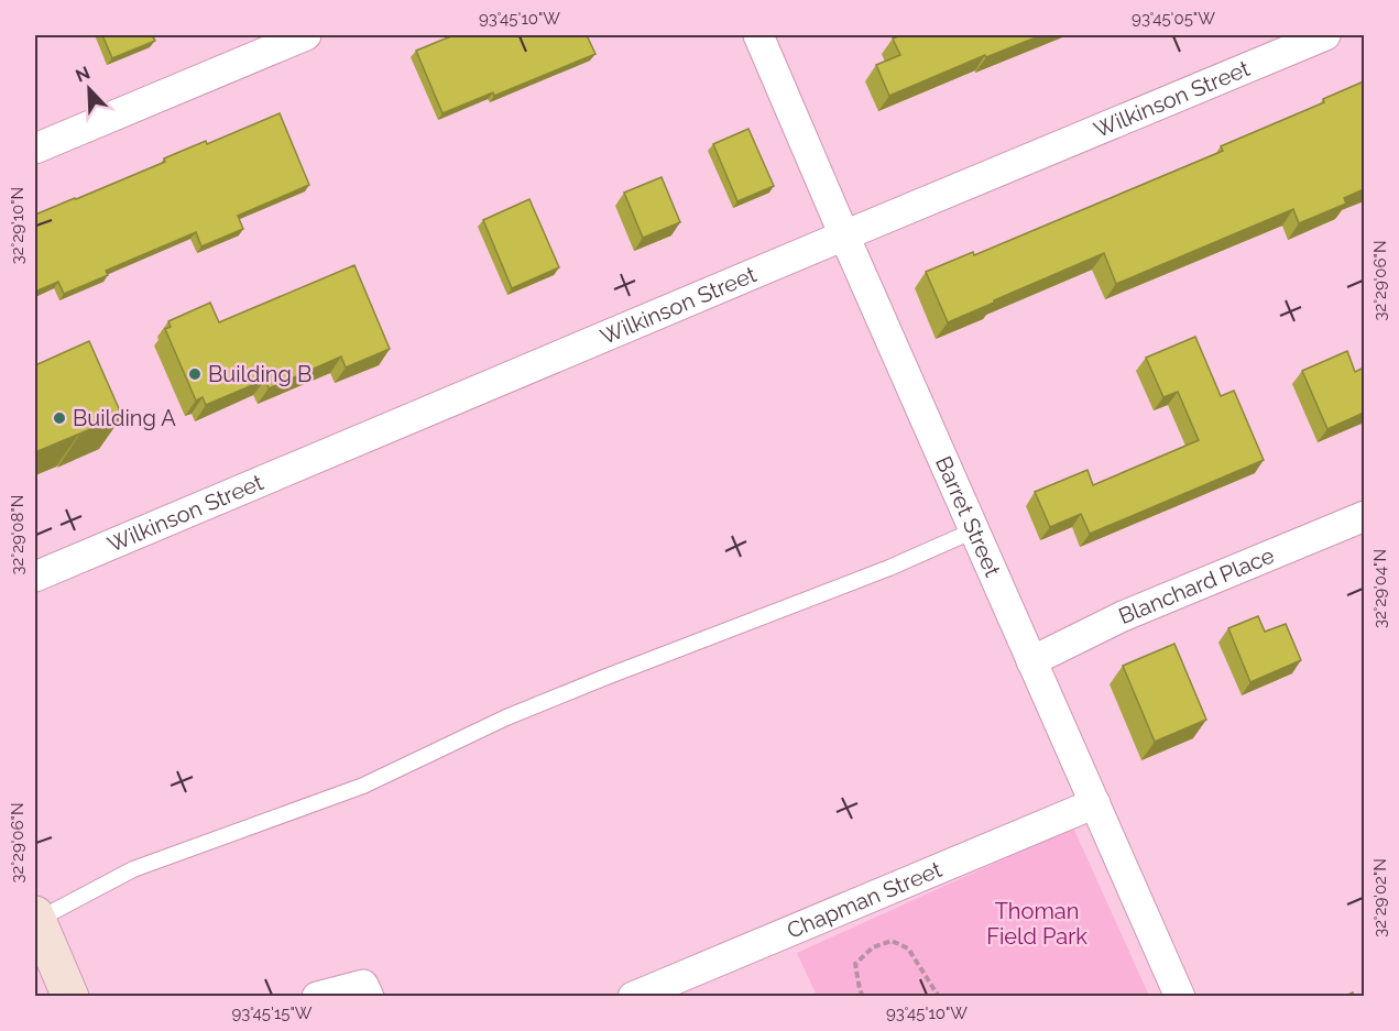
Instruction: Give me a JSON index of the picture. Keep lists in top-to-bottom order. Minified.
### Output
{"streets":{"street":["Wilkinson Street","Barret Street","Blanchard Place","Chapman Street"]},"crossings":[["Wilkinson Street","Barret Street"],["Barret Street","Blanchard Place"],["Barret Street","Chapman Street"]],"parks":["Thoman Field Park"],"places":["Building B","Building A"],"north":"top left","coordinates":["93°45'10\"W","93°45'05\"W","32°29'10\"N","32°29'06\"N","32°29'08\"N","32°29'04\"N","32°29'02\"N","93°45'15\"W"]}
